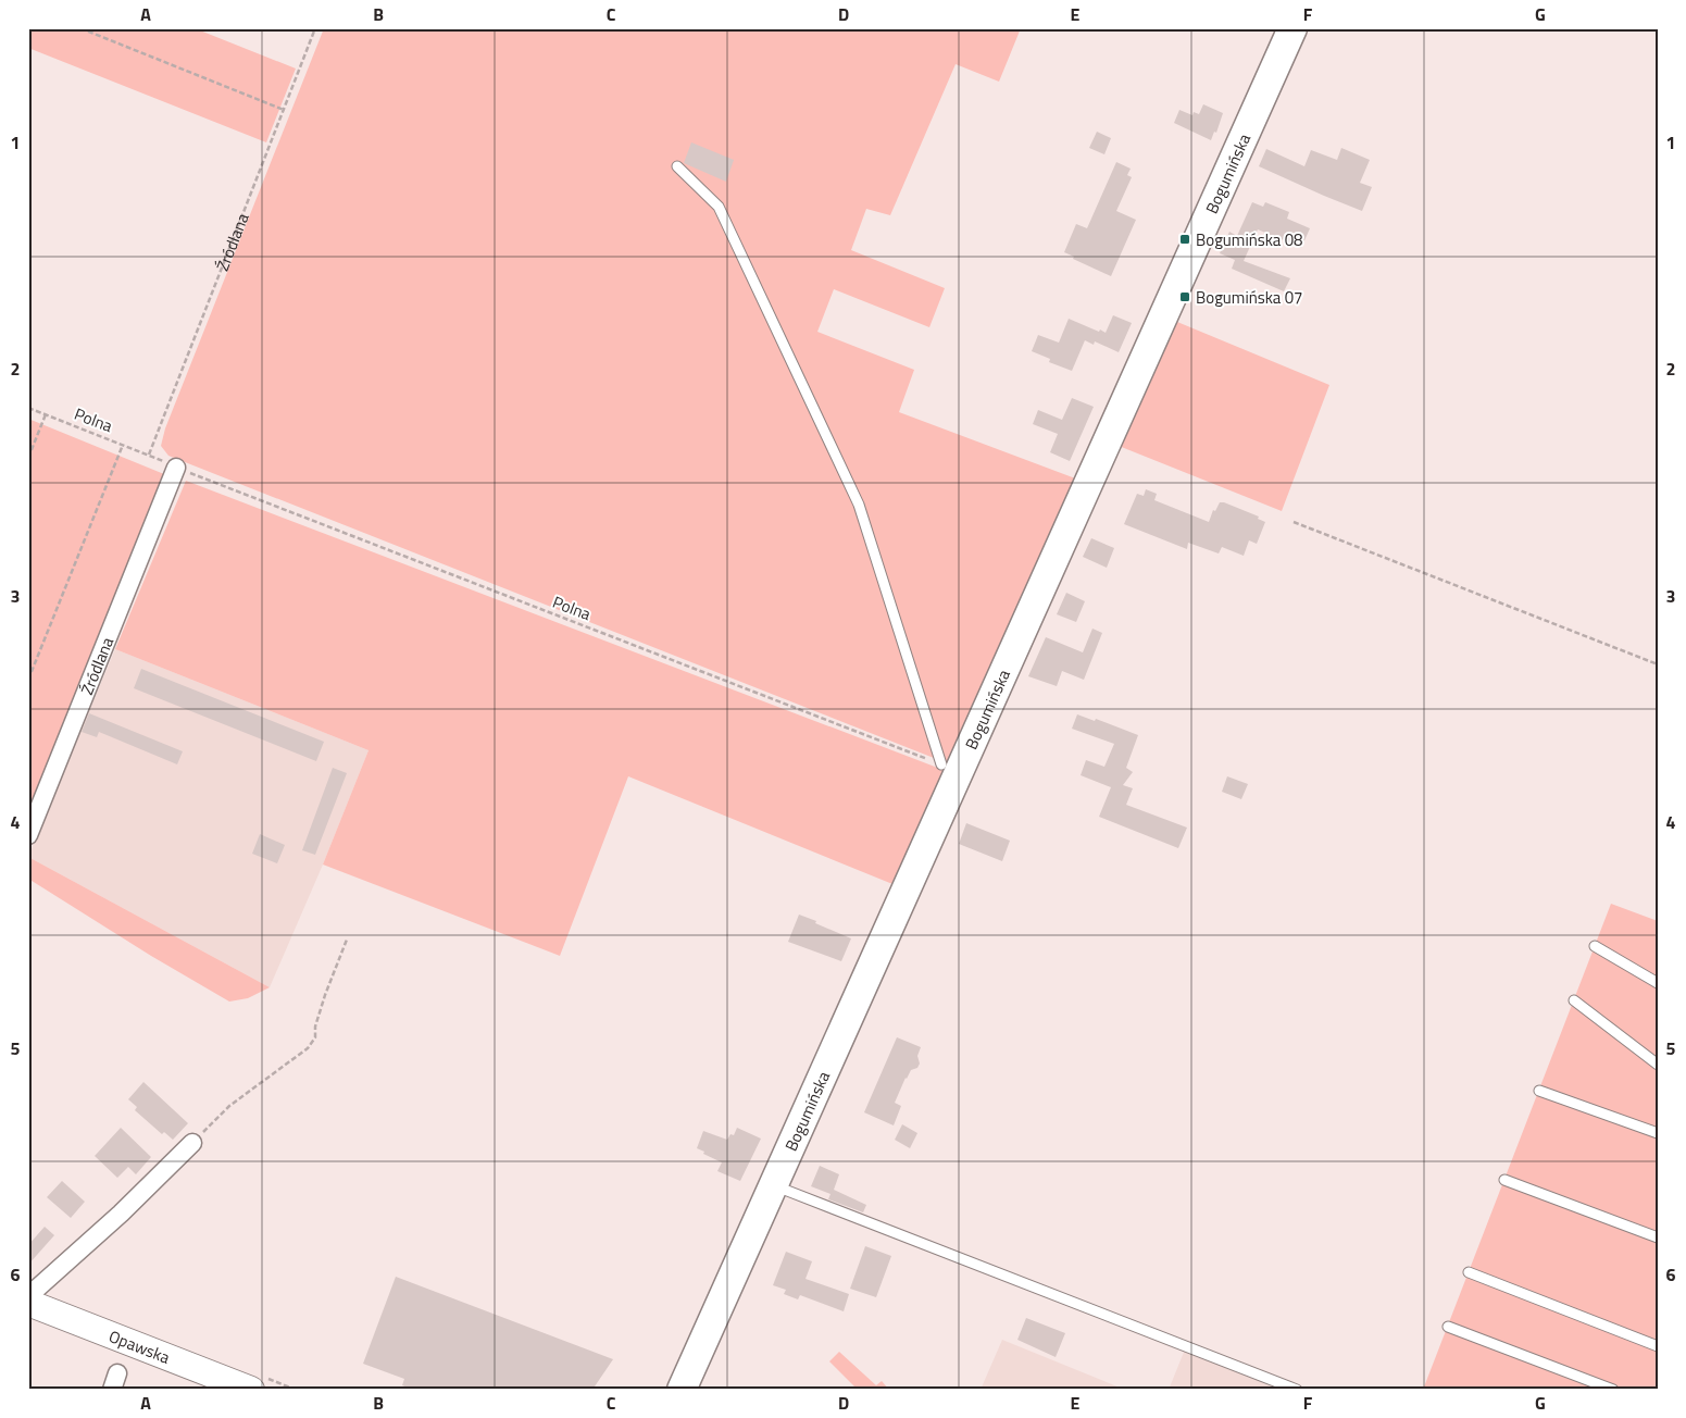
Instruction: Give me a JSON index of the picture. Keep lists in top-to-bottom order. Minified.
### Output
{"streets":{"main road":["Bogumińska","Opawska"],"street":["Źródlana"],"path":["Polna"]},"crossings":[["Źródlana","Polna"]],"places":{"transit":["Bogumińska 08","Bogumińska 07"]},"grid":{"columns":["A","B","C","D","E","F","G"],"rows":["1","2","3","4","5","6"]}}
